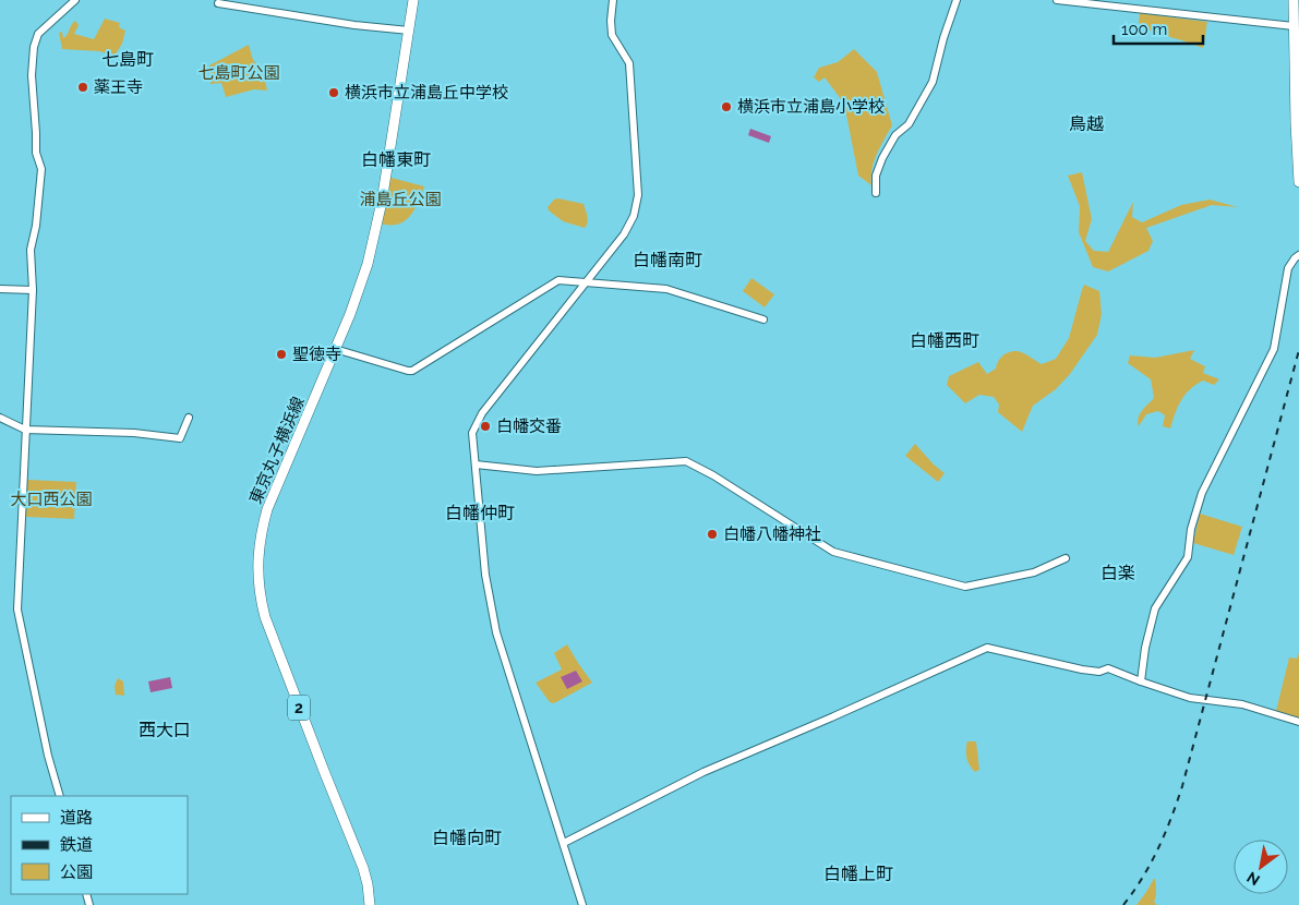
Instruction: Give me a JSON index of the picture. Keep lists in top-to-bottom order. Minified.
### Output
{"streets":{"main road":["東京丸子横浜線","2"]},"districts":["七島町","鳥越","白幡東町","白幡南町","白幡西町","白幡仲町","白楽","西大口","白幡向町","白幡上町"],"parks":["七島町公園","浦島丘公園","大口西公園"],"places":["薬王寺","横浜市立浦島丘中学校","横浜市立浦島小学校","聖徳寺","白幡交番","白幡八幡神社"],"legend":["道路","鉄道","公園"],"scale_bar":"100 m","north":"bottom left"}
